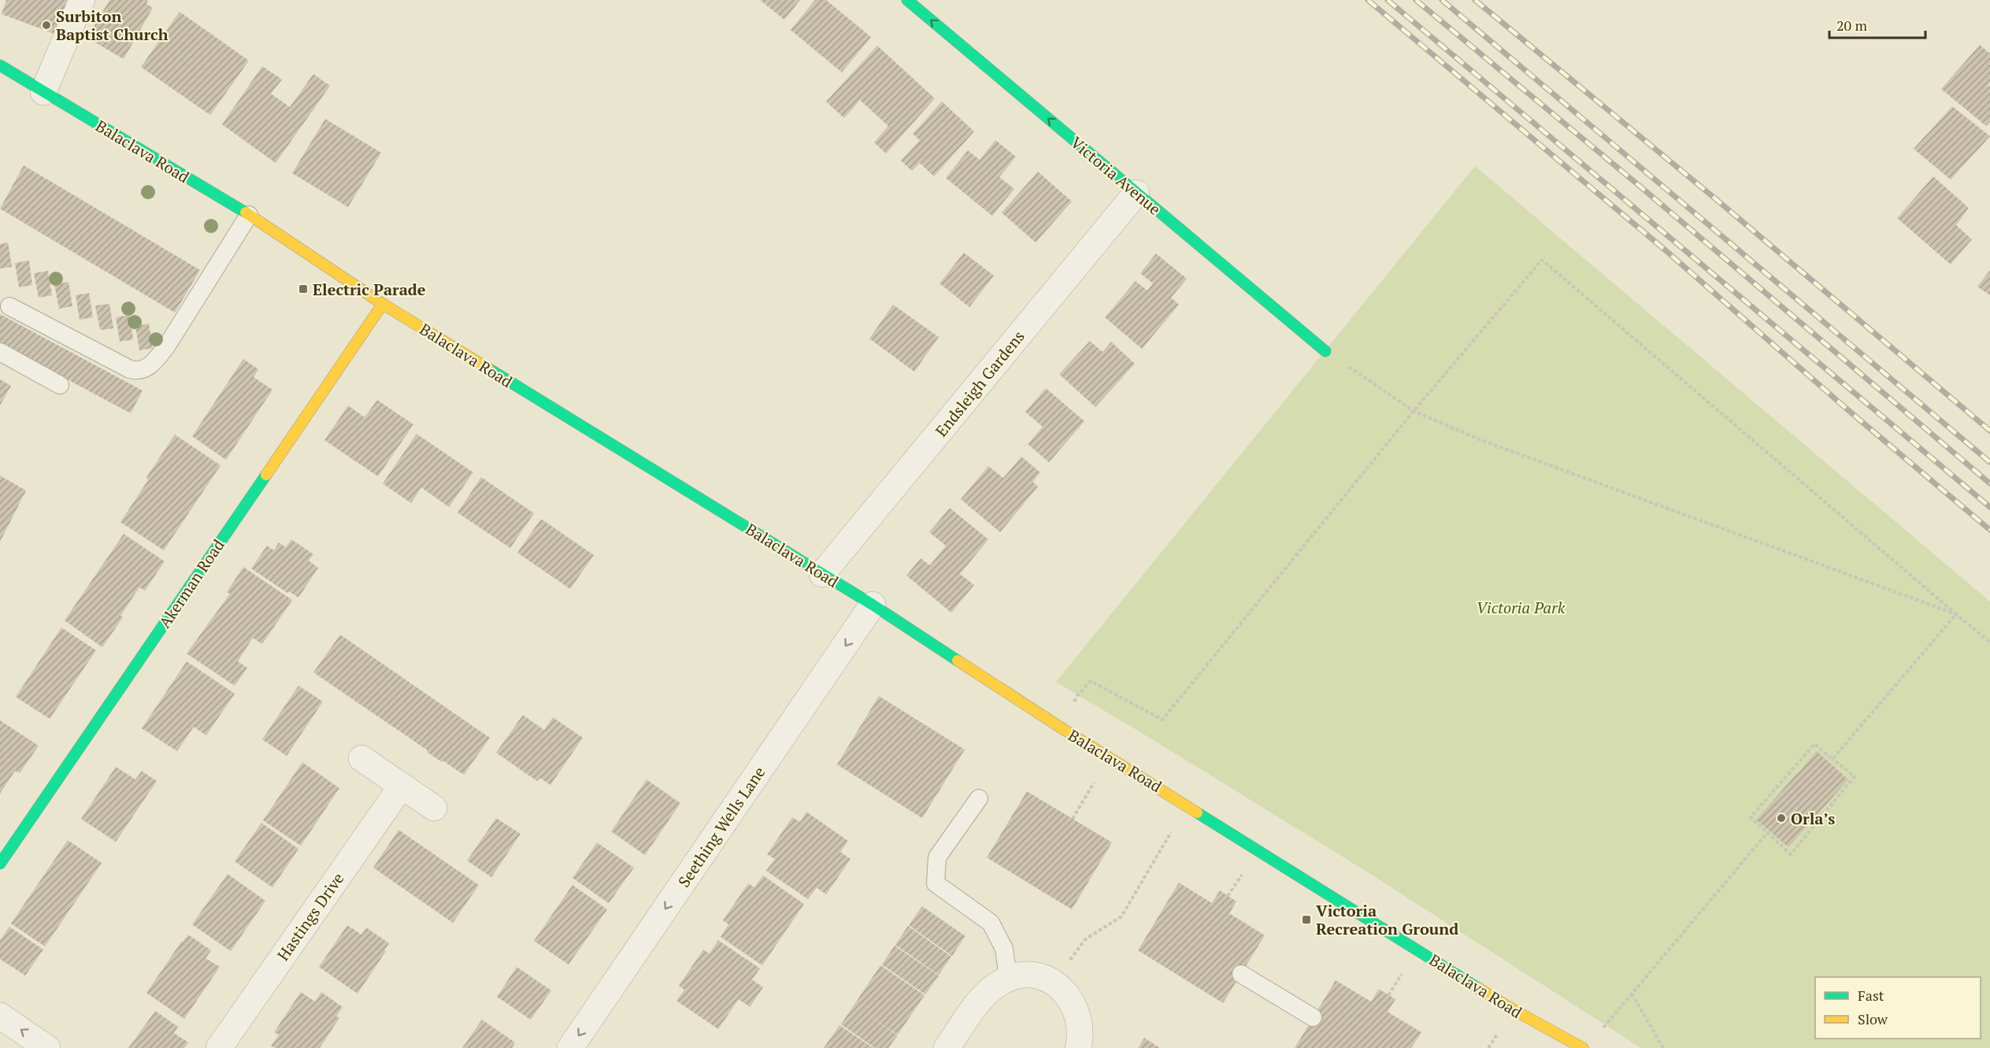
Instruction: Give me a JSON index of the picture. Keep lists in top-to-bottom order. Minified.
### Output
{"streets":{"street":["Balaclava Road","Victoria Avenue","Endsleigh Gardens","Akerman Road","Seething Wells Lane","Hastings Drive"]},"crossings":[["Balaclava Road","Endsleigh Gardens"],["Balaclava Road","Akerman Road"],["Balaclava Road","Seething Wells Lane"],["Victoria Avenue","Endsleigh Gardens"]],"one_way":["Victoria Avenue","Seething Wells Lane"],"parks":["Victoria Park"],"places":{"other":["Surbiton Baptist Church","Orla’s"],"transit":["Electric Parade","Victoria Recreation Ground"]},"legend":["Fast","Slow"],"scale_bar":"20 m"}
